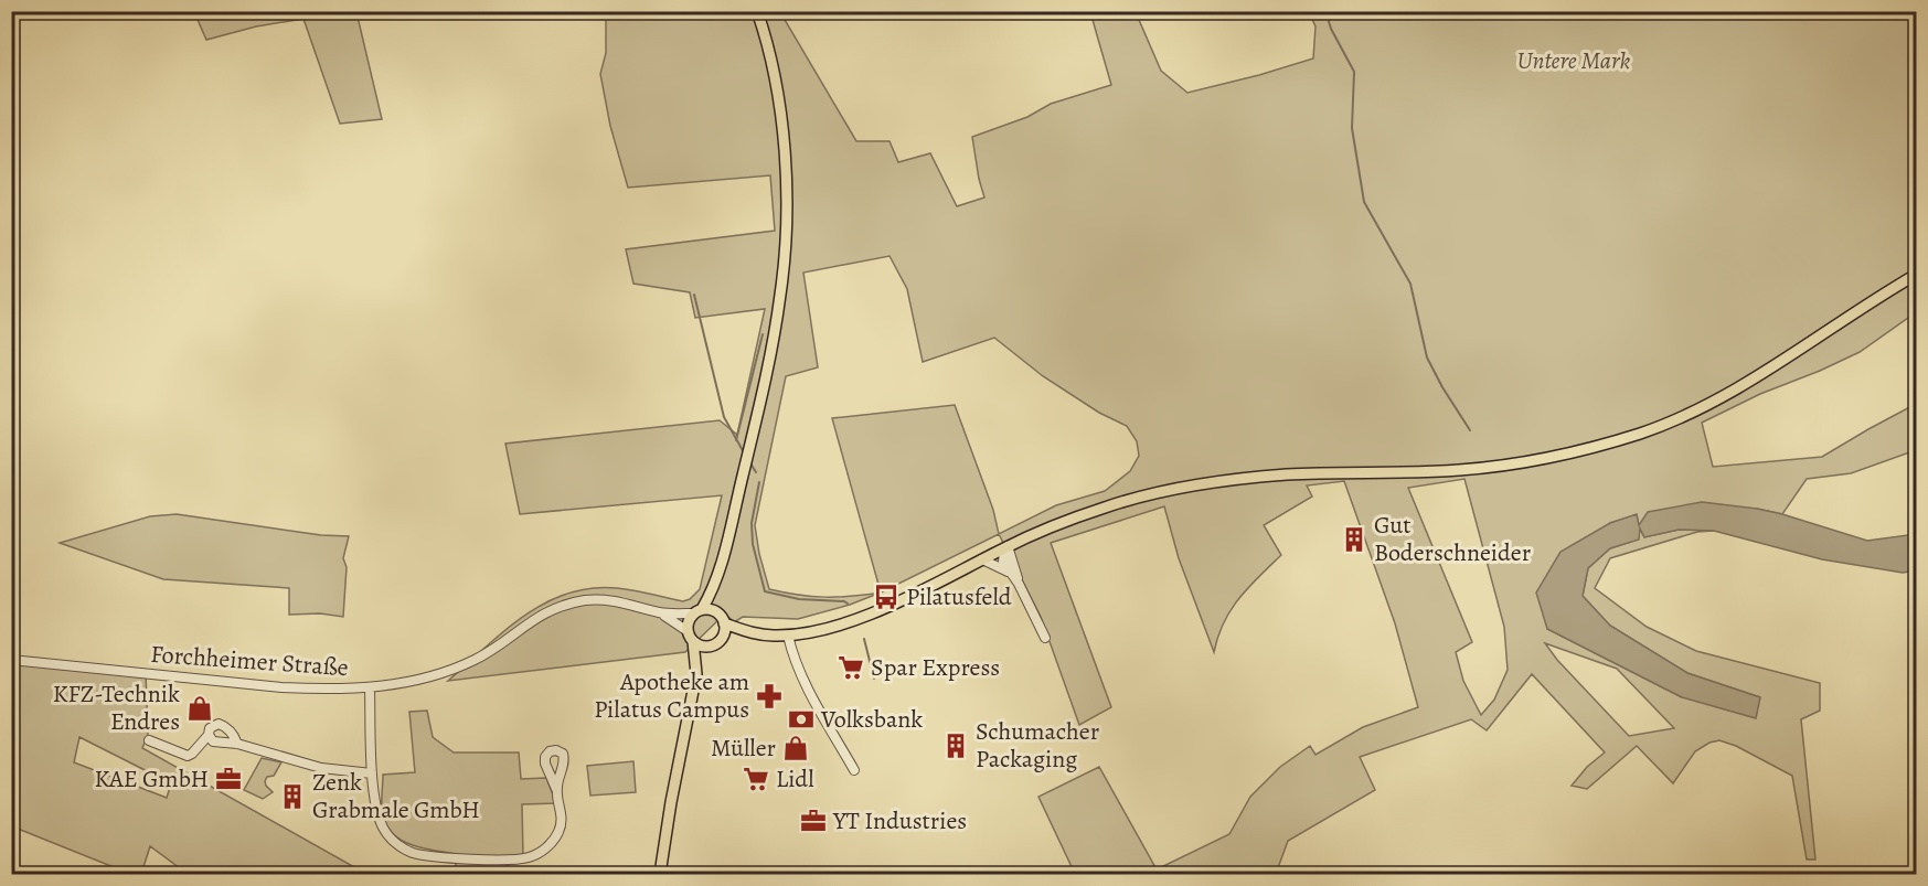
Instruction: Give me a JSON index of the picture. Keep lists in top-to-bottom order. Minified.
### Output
{"streets":{"street":["Forchheimer Straße"]},"parks":["Untere Mark"],"places":{"building":["Gut Boderschneider","Schumacher Packaging","Zenk Grabmale GmbH"],"bus stop":["Pilatusfeld"],"supermarket":["Spar Express","Lidl"],"pharmacy":["Apotheke am Pilatus Campus"],"shop":["KFZ-Technik Endres","Müller"],"bank":["Volksbank"],"office":["KAE GmbH","YT Industries"]}}
